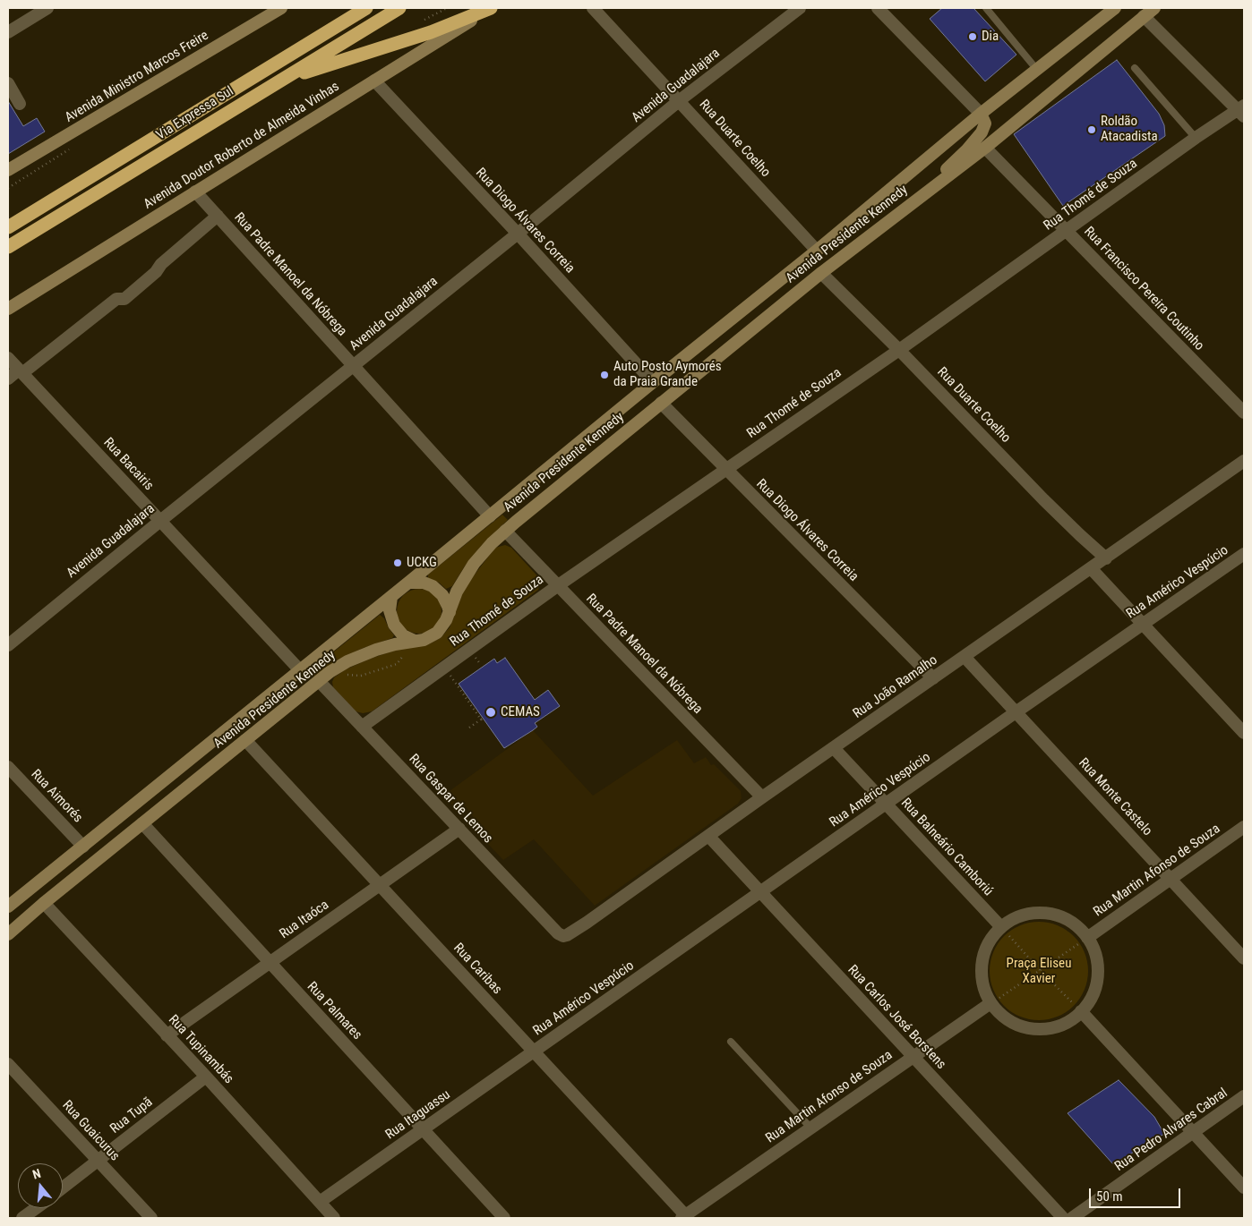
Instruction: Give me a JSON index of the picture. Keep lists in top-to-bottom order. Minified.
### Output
{"streets":{"highway":["Via Expressa Sul"],"main road":["Avenida Ministro Marcos Freire","Avenida Doutor Roberto de Almeida Vinhas","Avenida Presidente Kennedy"],"street":["Avenida Guadalajara","Rua Duarte Coelho","Rua Thomé de Souza","Rua Diogo Álvares Correia","Rua Padre Manoel da Nóbrega","Rua Francisco Pereira Coutinho","Rua Bacairis","Rua Américo Vespúcio","Rua João Ramalho","Rua Aimorés","Rua Monte Castelo","Rua Gaspar de Lemos","Rua Balneário Camboriú","Rua Martin Afonso de Souza","Rua Itaóca","Rua Caribas","Rua Palmares","Rua Carlos José Borstens","Rua Tupinambás","Rua Itaguassu","Rua Tupã","Rua Pedro Alvares Cabral","Rua Guaicurus"]},"crossings":[["Avenida Guadalajara","Rua Duarte Coelho"],["Avenida Guadalajara","Rua Diogo Álvares Correia"],["Avenida Guadalajara","Rua Padre Manoel da Nóbrega"],["Avenida Guadalajara","Rua Bacairis"],["Rua Duarte Coelho","Rua Thomé de Souza"],["Rua Duarte Coelho","Avenida Presidente Kennedy"],["Rua Duarte Coelho","Rua João Ramalho"],["Avenida Doutor Roberto de Almeida Vinhas","Rua Diogo Álvares Correia"],["Avenida Doutor Roberto de Almeida Vinhas","Rua Padre Manoel da Nóbrega"],["Rua Thomé de Souza","Rua Diogo Álvares Correia"],["Rua Thomé de Souza","Rua Padre Manoel da Nóbrega"],["Rua Thomé de Souza","Rua Francisco Pereira Coutinho"],["Rua Thomé de Souza","Rua Gaspar de Lemos"],["Rua Diogo Álvares Correia","Avenida Presidente Kennedy"],["Rua Diogo Álvares Correia","Rua João Ramalho"],["Avenida Presidente Kennedy","Rua Padre Manoel da Nóbrega"],["Avenida Presidente Kennedy","Rua Francisco Pereira Coutinho"],["Avenida Presidente Kennedy","Rua Bacairis"],["Avenida Presidente Kennedy","Rua Aimorés"],["Avenida Presidente Kennedy","Rua Gaspar de Lemos"],["Avenida Presidente Kennedy","Rua Caribas"],["Avenida Presidente Kennedy","Rua Palmares"],["Avenida Presidente Kennedy","Rua Tupinambás"],["Rua Padre Manoel da Nóbrega","Rua João Ramalho"],["Rua Américo Vespúcio","Rua Monte Castelo"],["Rua Américo Vespúcio","Rua Balneário Camboriú"],["Rua Américo Vespúcio","Rua Caribas"],["Rua Américo Vespúcio","Rua Carlos José Borstens"],["Rua Américo Vespúcio","Rua Itaguassu"],["Rua João Ramalho","Rua Monte Castelo"],["Rua João Ramalho","Rua Gaspar de Lemos"],["Rua João Ramalho","Rua Balneário Camboriú"],["Rua João Ramalho","Rua Carlos José Borstens"],["Rua Monte Castelo","Rua Martin Afonso de Souza"],["Rua Gaspar de Lemos","Rua Itaóca"],["Rua Martin Afonso de Souza","Rua Caribas"],["Rua Martin Afonso de Souza","Rua Carlos José Borstens"],["Rua Itaóca","Rua Caribas"],["Rua Itaóca","Rua Palmares"],["Rua Itaóca","Rua Tupinambás"],["Rua Caribas","Rua Itaguassu"],["Rua Palmares","Rua Itaguassu"],["Rua Tupinambás","Rua Itaguassu"],["Rua Tupinambás","Rua Tupã"],["Rua Tupã","Rua Guaicurus"]],"parks":["Praça Eliseu Xavier"],"places":["Dia","Roldão Atacadista","Auto Posto Aymorés da Praia Grande","UCKG","CEMAS"],"scale_bar":"50 m","north":"top"}
